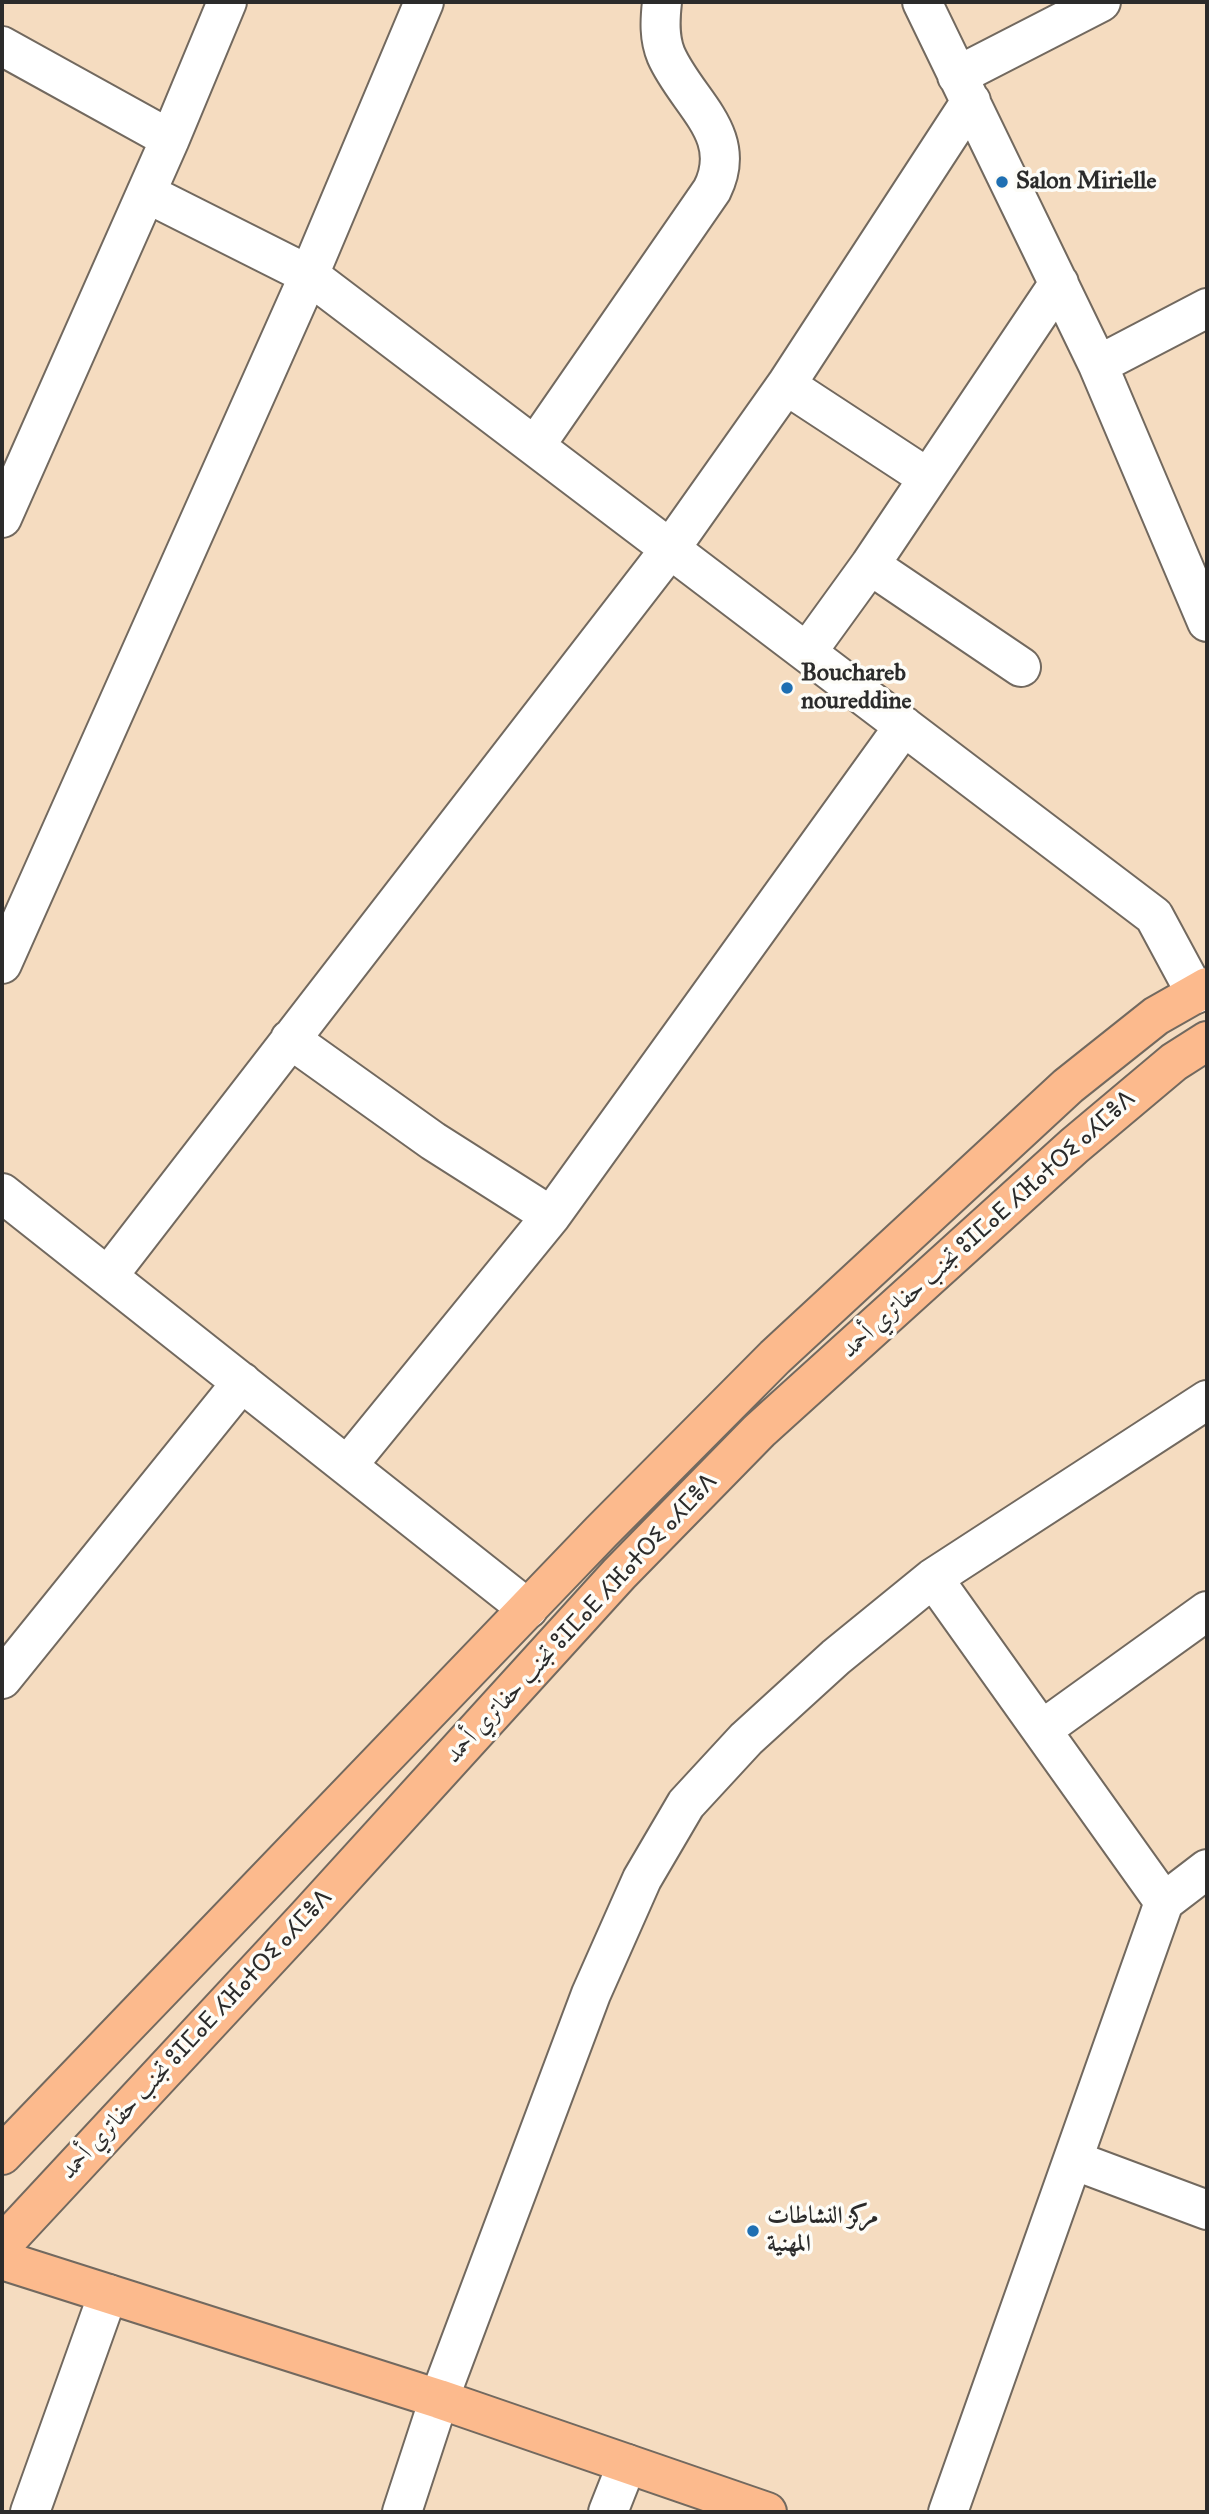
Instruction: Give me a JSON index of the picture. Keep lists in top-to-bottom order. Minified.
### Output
{"streets":{"main road":["تجنب حفاتري أحمد ⵓⵊⵎⴰⴹ ⵃⴼⴰⵜⵔⵉ ⴰⵃⵎⴻⴷ"]},"places":["Salon Mirielle","Bouchareb noureddine","مركز النشاطات المهنية"]}
